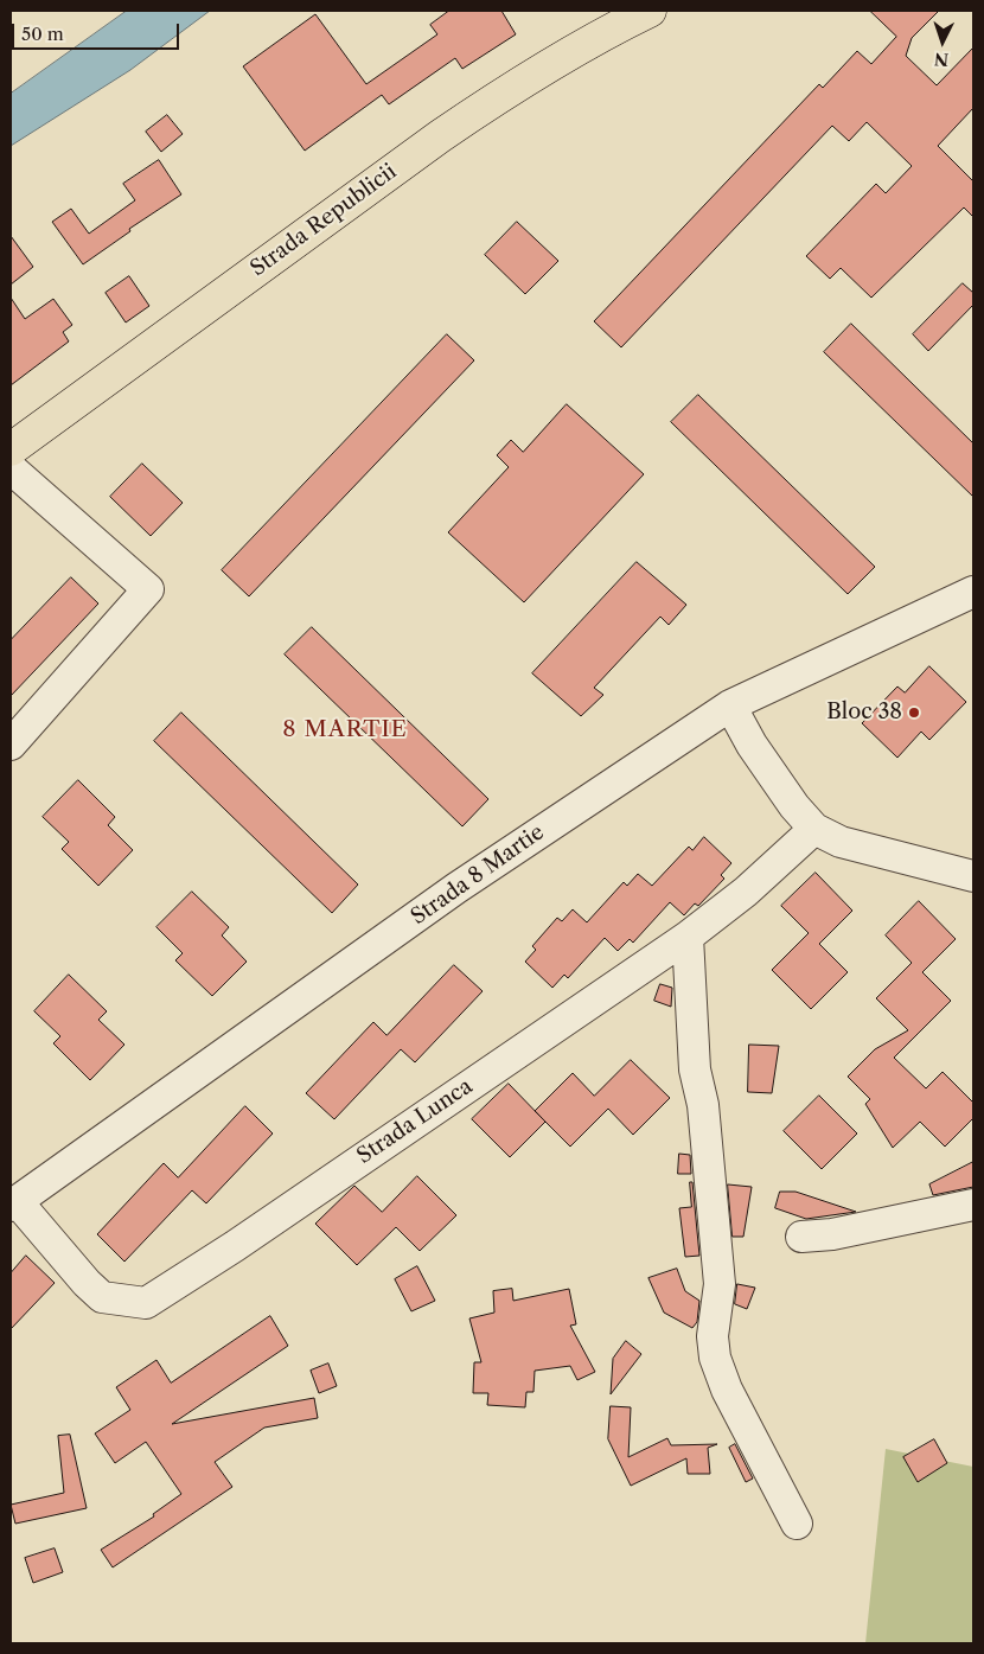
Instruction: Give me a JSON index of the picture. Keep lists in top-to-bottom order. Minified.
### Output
{"streets":{"main road":["Strada Republicii"],"street":["Strada 8 Martie","Strada Lunca"]},"crossings":[["Strada 8 Martie","Strada Lunca"]],"districts":["8 MARTIE"],"places":["Bloc 38"],"scale_bar":"50 m","north":"bottom"}
